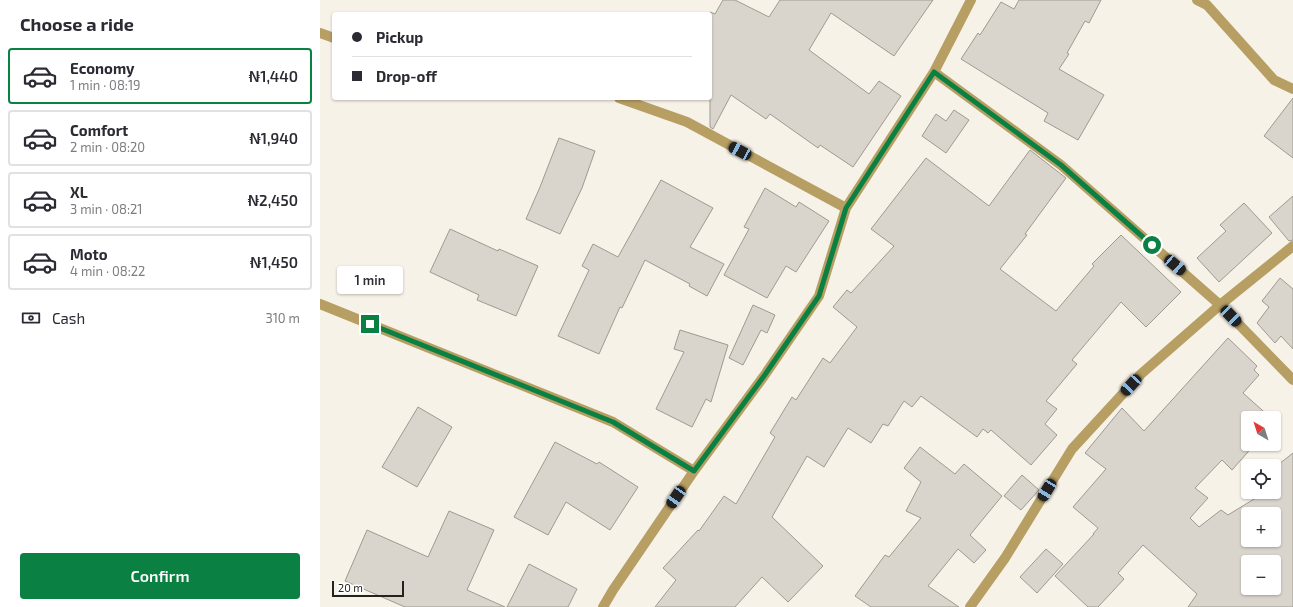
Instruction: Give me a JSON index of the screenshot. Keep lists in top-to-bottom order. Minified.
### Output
{"scale_bar":"20 m","north":"top left","page":{"heading":"Choose a ride","banner":["Pickup","Drop-off"],"list":[{"name":"Economy","note":"1 min · 08:19","value":"₦1,440"},{"name":"Comfort","note":"2 min · 08:20","value":"₦1,940"},{"name":"XL","note":"3 min · 08:21","value":"₦2,450"},{"name":"Moto","note":"4 min · 08:22","value":"₦1,450"}],"bubble":"1 min","pay":["Cash","310 m"],"map_buttons":["+","−"],"buttons":"Confirm","scale":"20 m"}}
